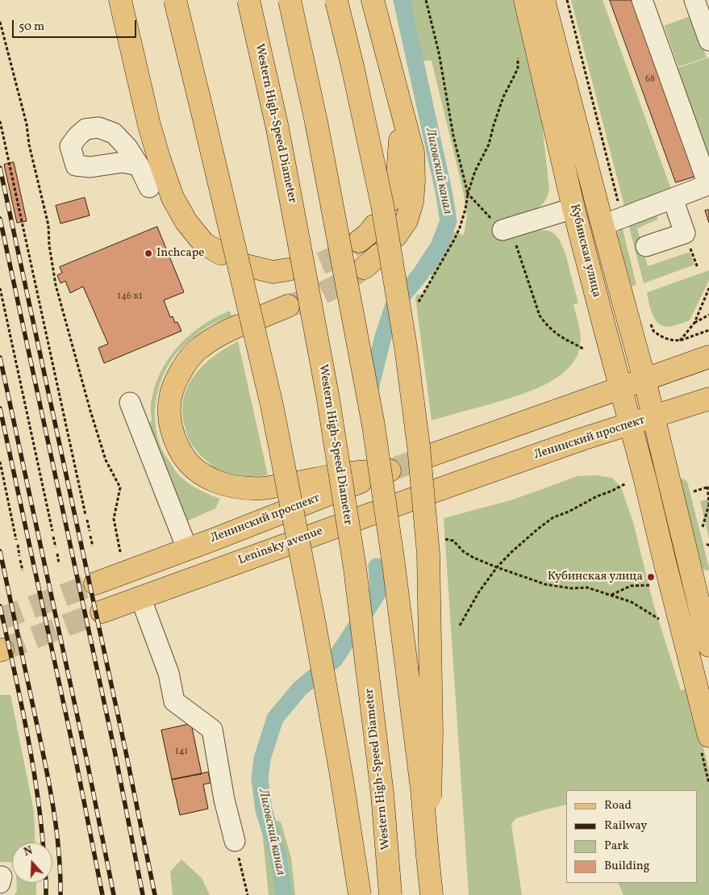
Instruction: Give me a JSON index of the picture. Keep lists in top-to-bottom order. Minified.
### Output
{"streets":{"main road":["Western High-Speed Diameter","Кубинская улица","Ленинский проспект"]},"crossings":[["Кубинская улица","Ленинский проспект"]],"water":["Лиговский канал"],"places":["Inchcape","Кубинская улица"],"house_numbers":["68","146 к1","141"],"legend":["Road","Railway","Park","Building"],"scale_bar":"50 m","north":"top"}
